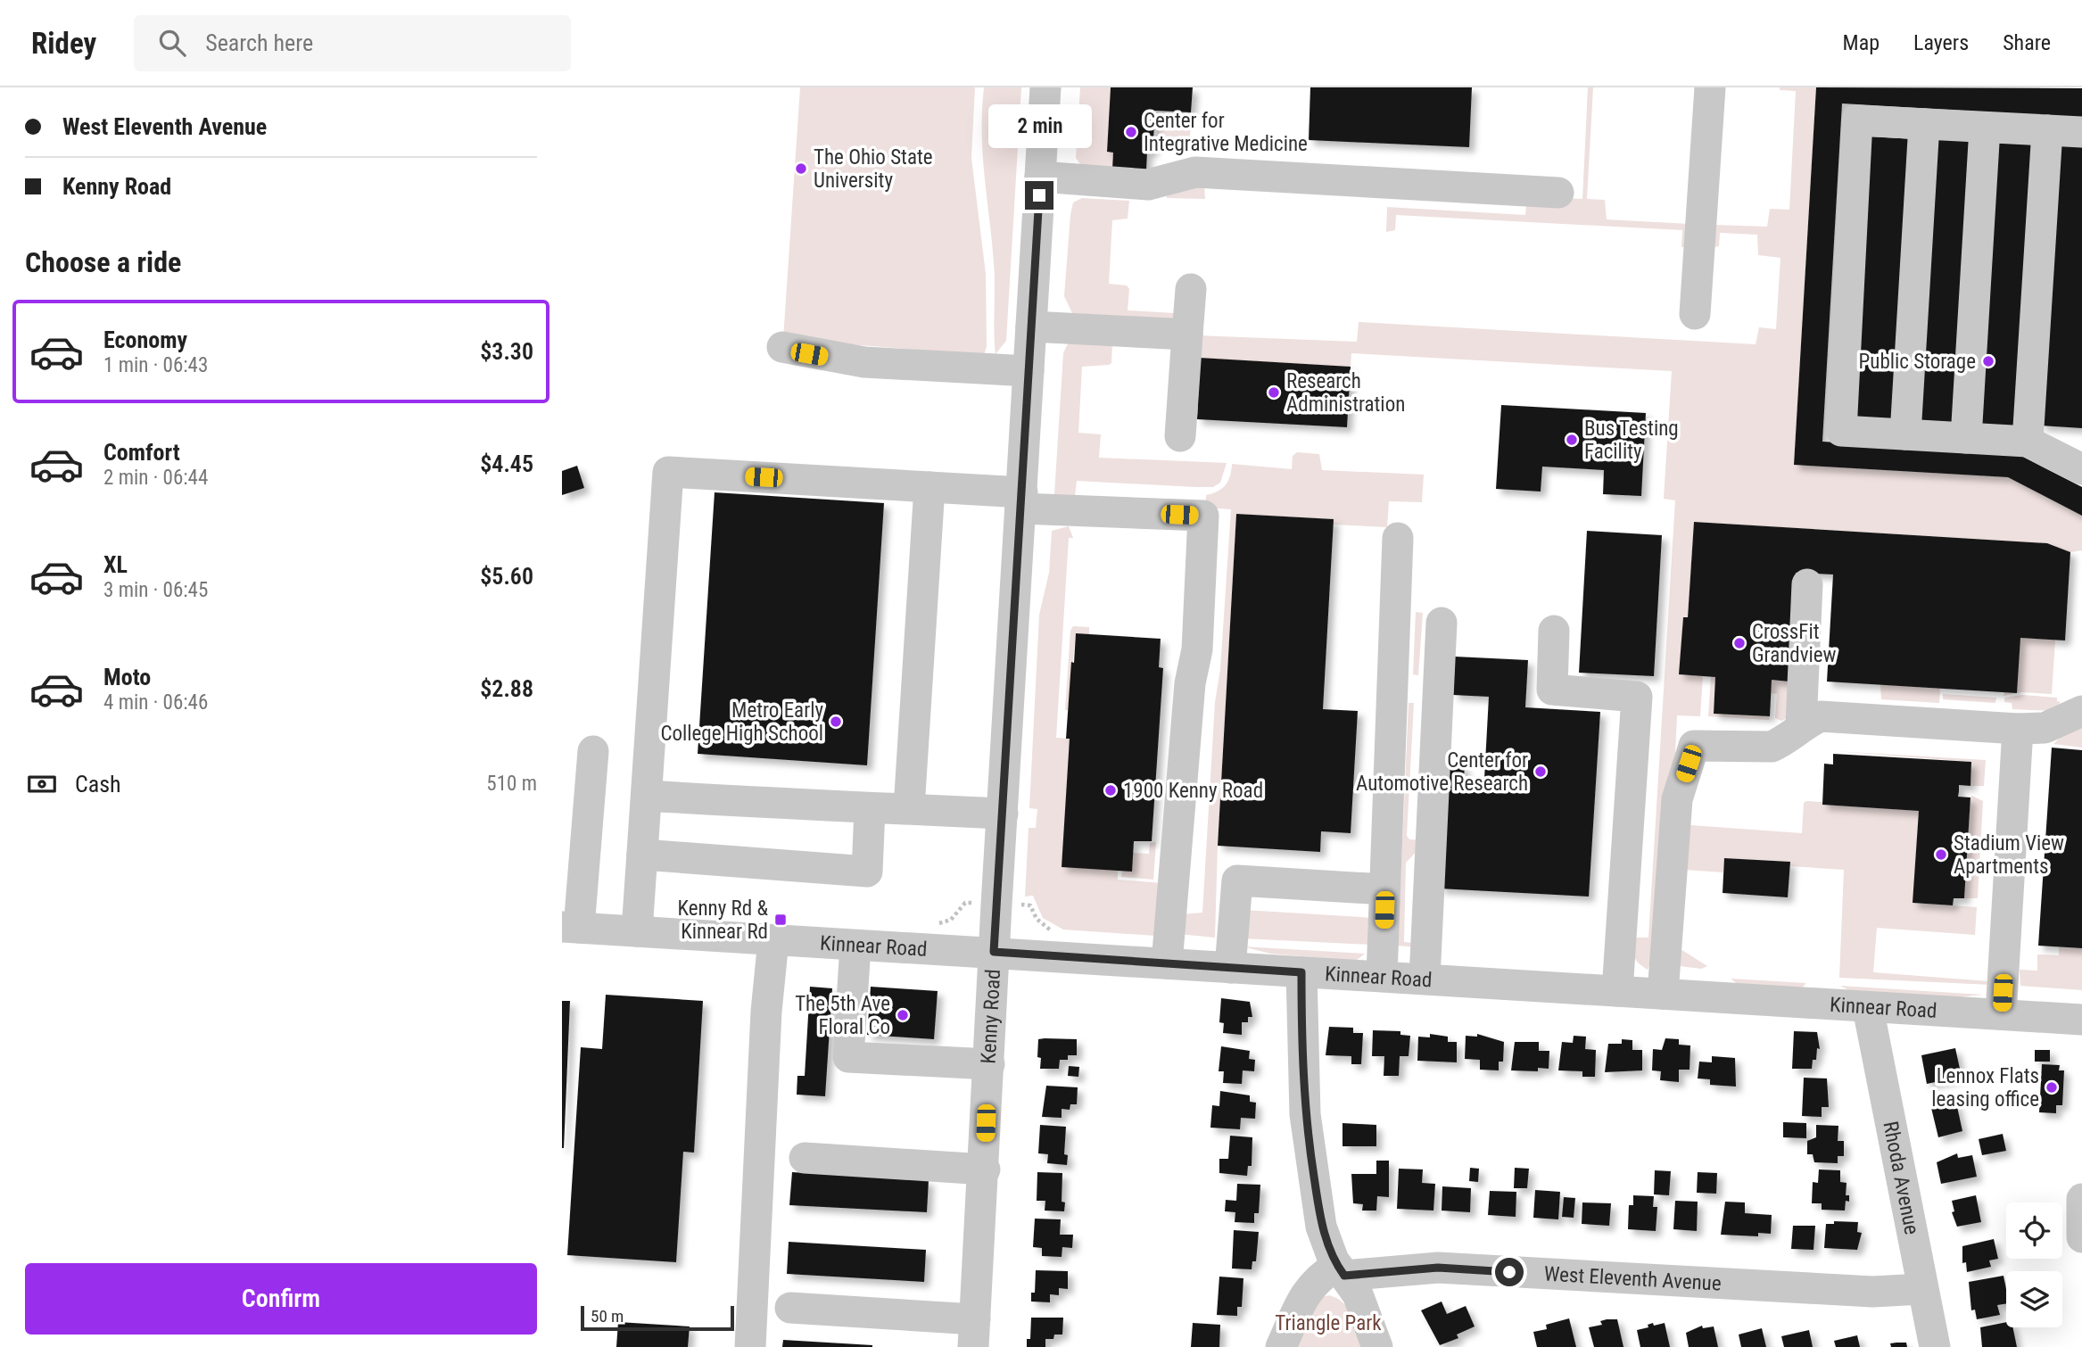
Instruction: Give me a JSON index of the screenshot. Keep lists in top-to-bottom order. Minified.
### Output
{"streets":{"street":["Kinnear Road","Kenny Road","Rhoda Avenue","West Eleventh Avenue"]},"crossings":[["Kinnear Road","Kenny Road"],["Kinnear Road","Rhoda Avenue"],["Rhoda Avenue","West Eleventh Avenue"]],"parks":["Triangle Park"],"places":{"other":["Center for Integrative Medicine","The Ohio State University","Public Storage","Research Administration","Bus Testing Facility","CrossFit Grandview","Metro Early College High School","Center for Automotive Research","1900 Kenny Road","Stadium View Apartments","The 5th Ave Floral Co","Lennox Flats leasing office"],"transit":["Kenny Rd & Kinnear Rd"]},"scale_bar":"50 m","page":{"header":"Ridey","search":"Search here","nav":["Map","Layers","Share"],"banner":["West Eleventh Avenue","Kenny Road"],"bubble":"2 min","heading":"Choose a ride","list":[{"name":"Economy","note":"1 min · 06:43","value":"$3.30"},{"name":"Comfort","note":"2 min · 06:44","value":"$4.45"},{"name":"XL","note":"3 min · 06:45","value":"$5.60"},{"name":"Moto","note":"4 min · 06:46","value":"$2.88"}],"pay":["Cash","510 m"],"buttons":"Confirm","scale":"50 m"}}
